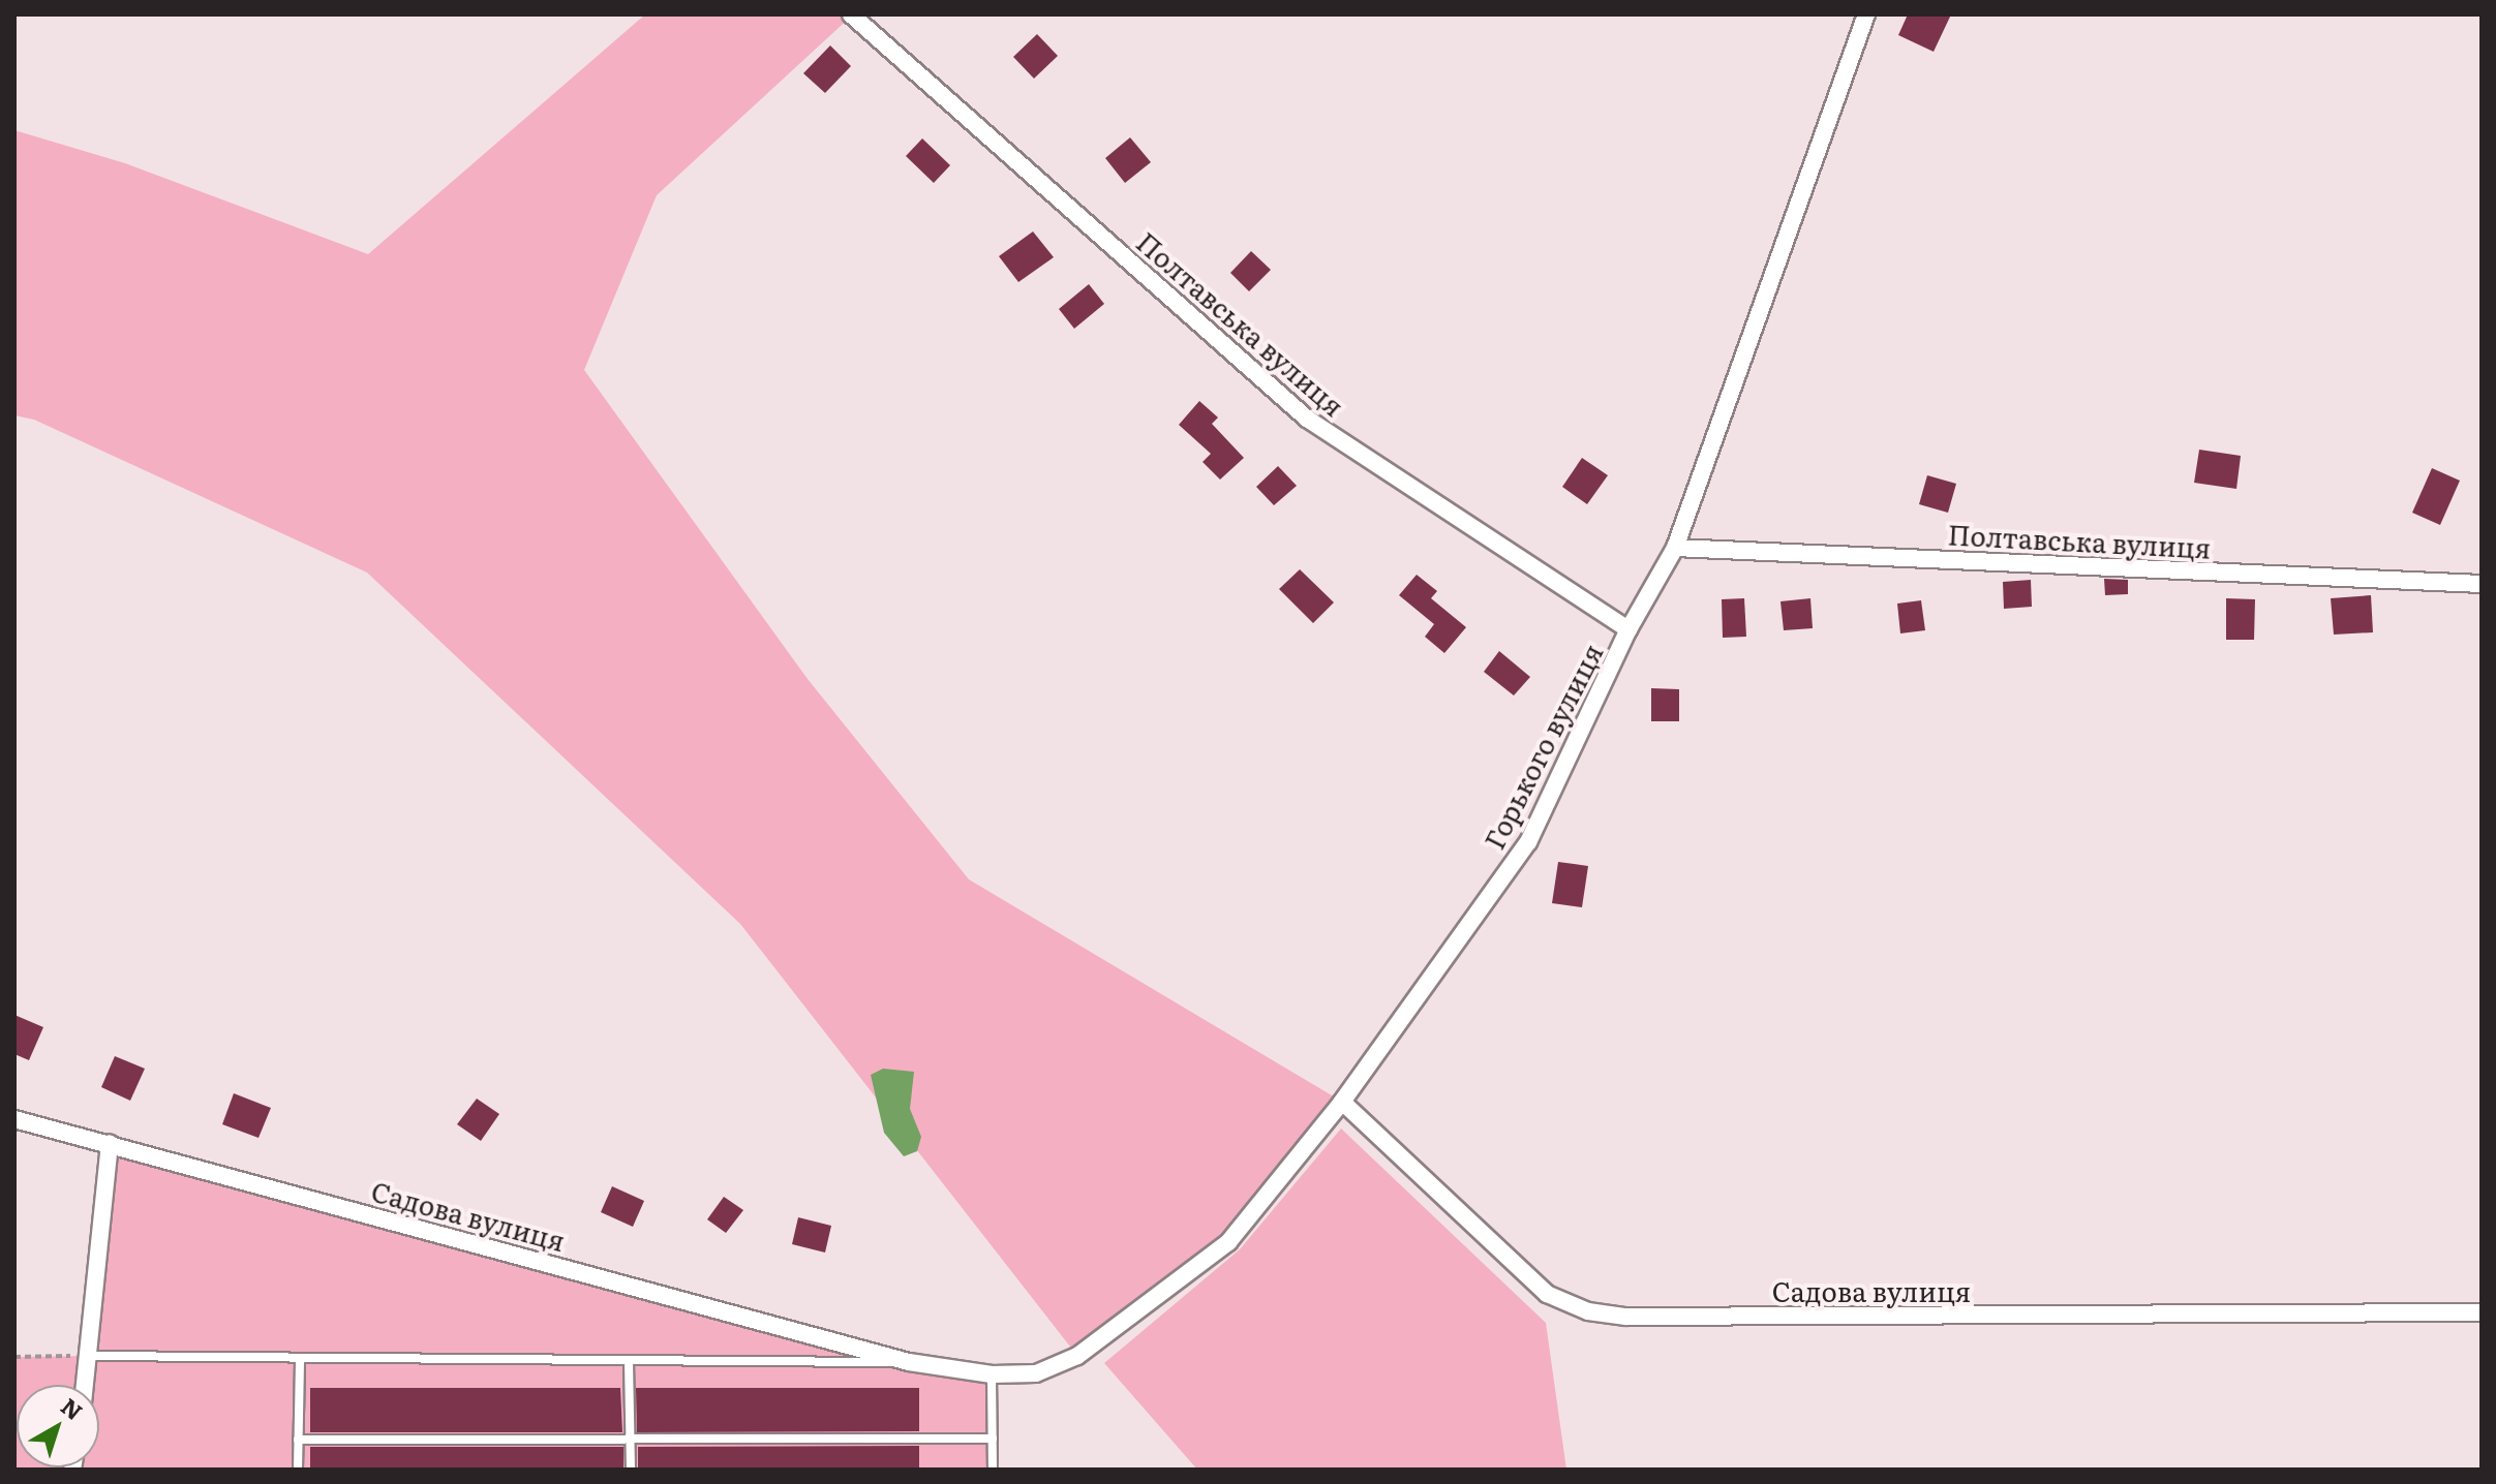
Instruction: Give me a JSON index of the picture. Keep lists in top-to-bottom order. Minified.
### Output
{"streets":{"street":["Полтавська вулиця","Горького вулиця","Садова вулиця"]},"crossings":[["Полтавська вулиця","Горького вулиця"],["Горького вулиця","Садова вулиця"]],"north":"top right"}
